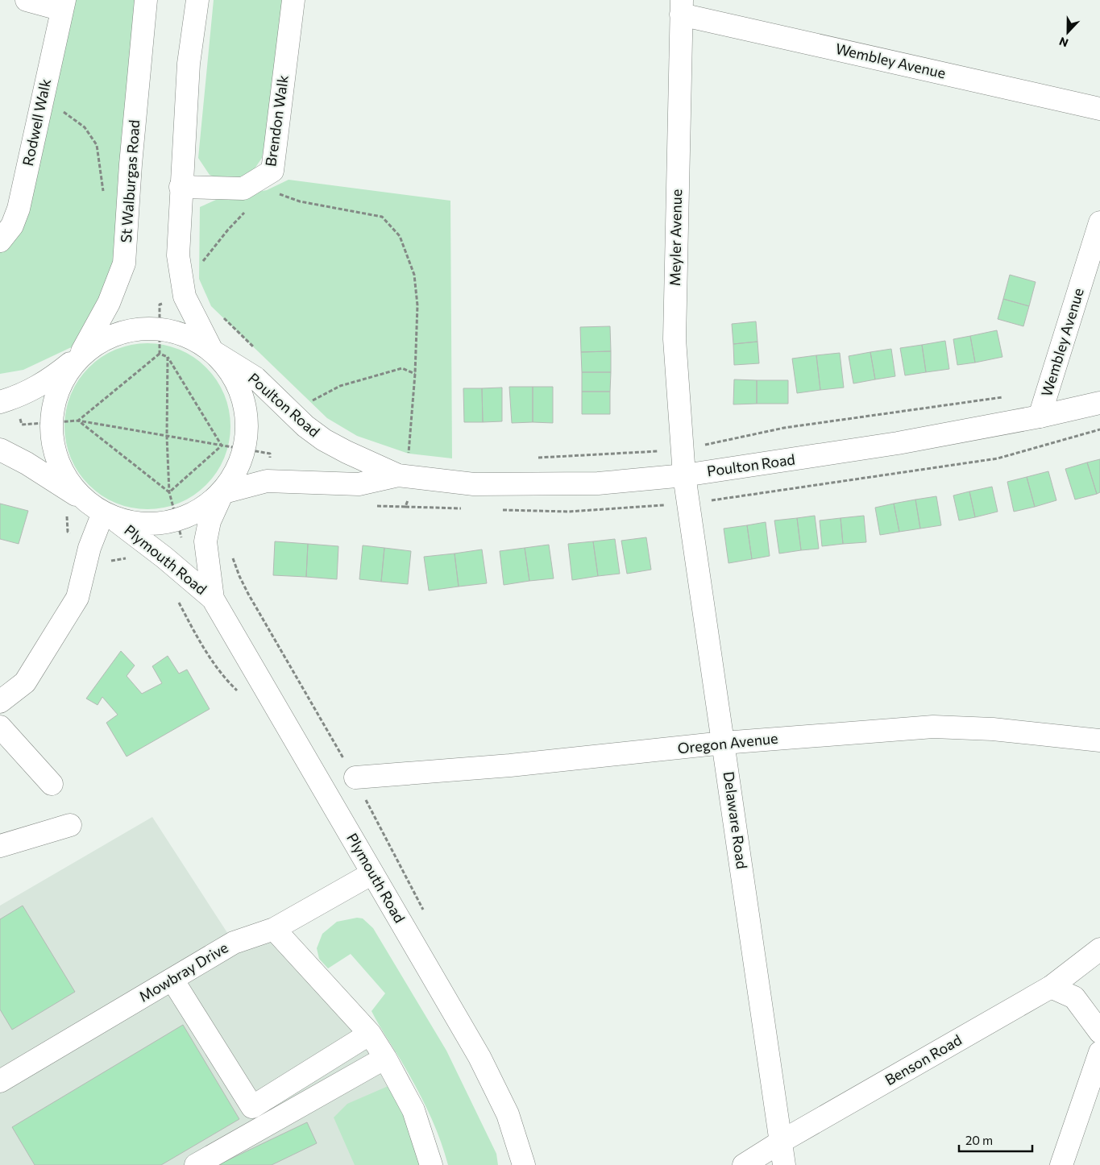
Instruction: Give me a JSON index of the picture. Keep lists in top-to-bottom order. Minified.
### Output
{"streets":{"street":["Wembley Avenue","Brendon Walk","Rodwell Walk","St Walburgas Road","Meyler Avenue","Poulton Road","Plymouth Road","Oregon Avenue","Delaware Road","Mowbray Drive","Benson Road"]},"crossings":[["Wembley Avenue","Meyler Avenue"],["Wembley Avenue","Poulton Road"],["St Walburgas Road","Poulton Road"],["St Walburgas Road","Plymouth Road"],["Meyler Avenue","Poulton Road"],["Meyler Avenue","Delaware Road"],["Poulton Road","Plymouth Road"],["Poulton Road","Delaware Road"],["Plymouth Road","Mowbray Drive"],["Oregon Avenue","Delaware Road"],["Delaware Road","Benson Road"]],"scale_bar":"20 m","north":"bottom"}
